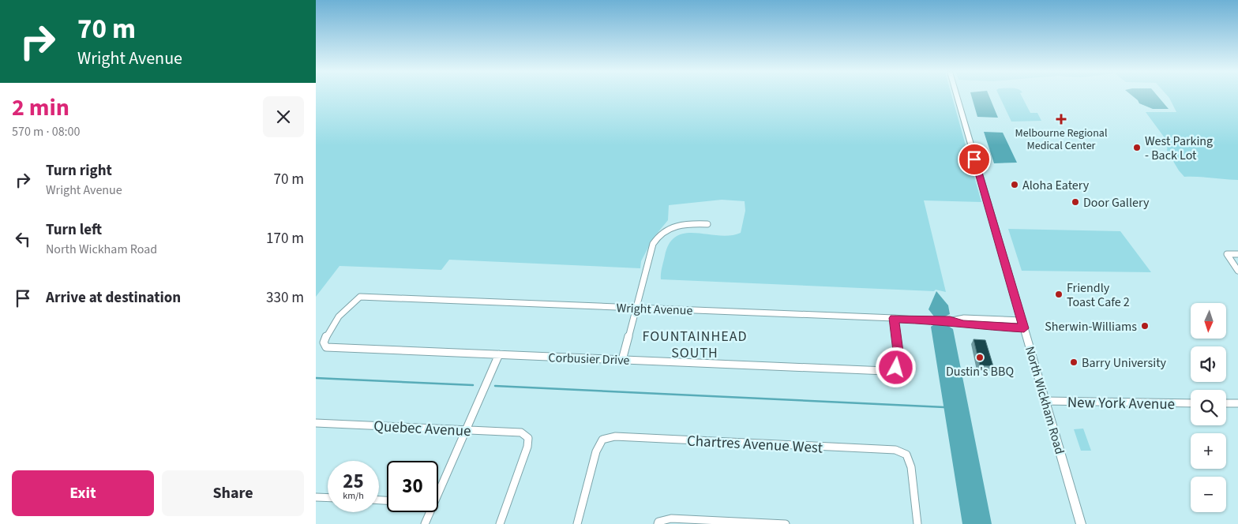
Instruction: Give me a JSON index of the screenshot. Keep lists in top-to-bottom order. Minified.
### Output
{"streets":{"main road":["North Wickham Road"],"street":["Wright Avenue","Corbusier Drive","New York Avenue","Quebec Avenue","Chartres Avenue West"]},"crossings":[["Wright Avenue","Corbusier Drive"],["Wright Avenue","North Wickham Road"],["North Wickham Road","New York Avenue"]],"districts":["FOUNTAINHEAD SOUTH"],"places":{"health":["Melbourne Regional Medical Center"],"other":["West Parking - Back Lot","Aloha Eatery","Door Gallery","Friendly Toast Cafe 2","Sherwin-Williams","Dustin's BBQ","Barry University"]},"north":"bottom","page":{"turn":["70 m","Wright Avenue"],"heading":["2 min","570 m · 08:00"],"list":[{"name":"Turn right","note":"Wright Avenue","value":"70 m"},{"name":"Turn left","note":"North Wickham Road","value":"170 m"},{"name":"Arrive at destination","value":"330 m"}],"map_buttons":["+","−"],"speed":"25 km/h","limit":"30","buttons":["Exit","Share"]}}
